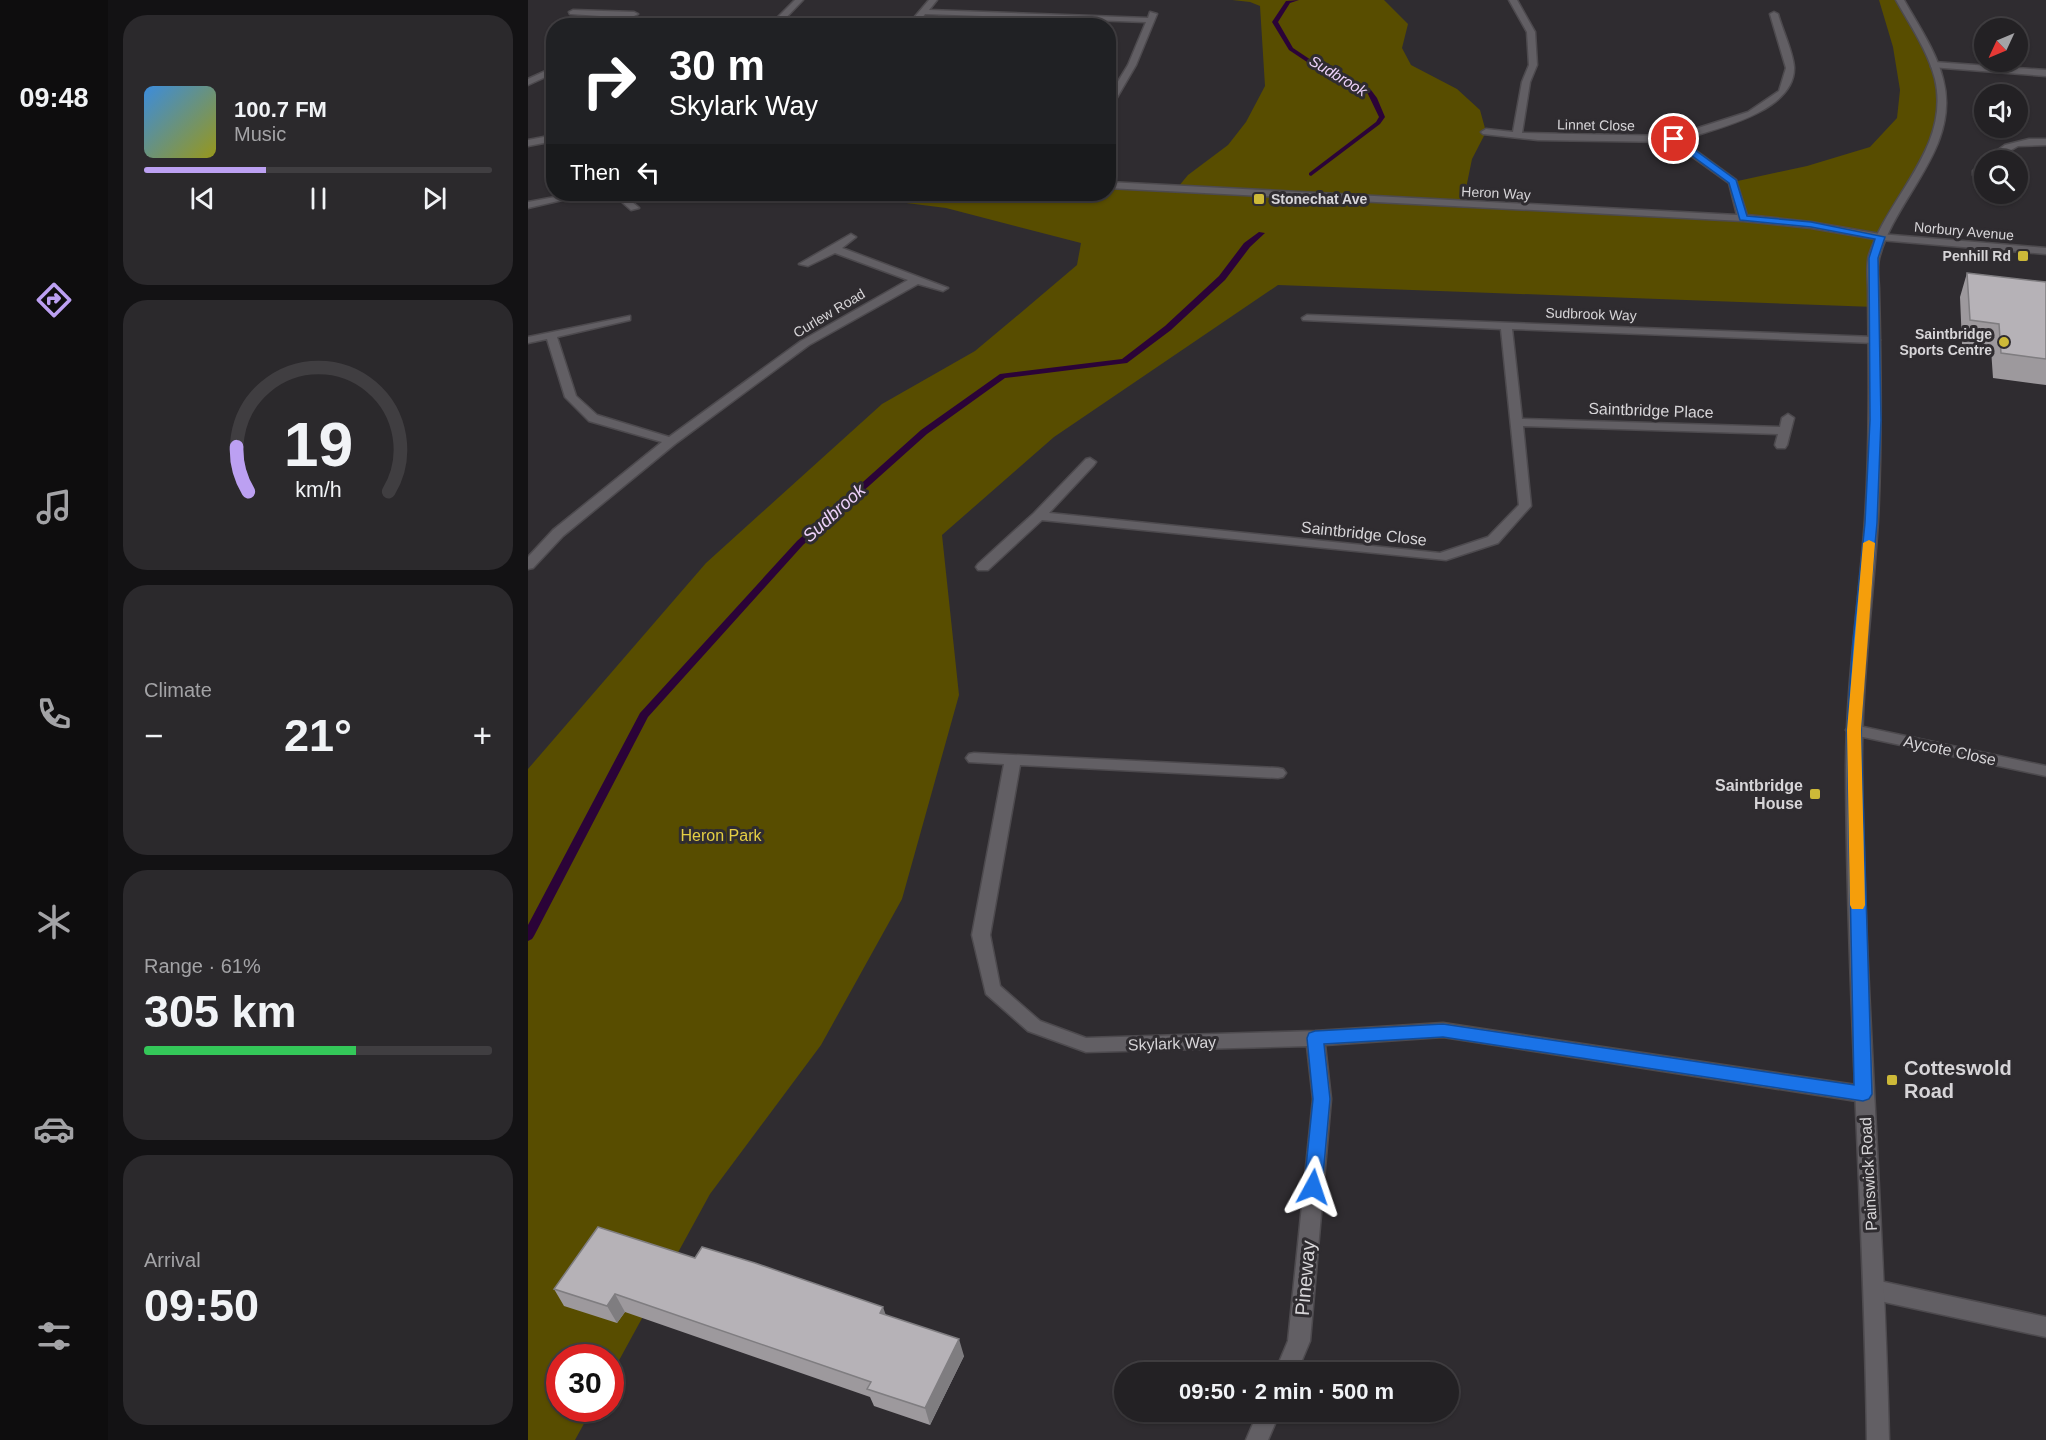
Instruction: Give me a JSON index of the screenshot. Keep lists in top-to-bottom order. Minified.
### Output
{"streets":{"street":["Linnet Close","Heron Way","Norbury Avenue","Curlew Road","Sudbrook Way","Saintbridge Place","Saintbridge Close","Aycote Close","Skylark Way","Painswick Road","Pineway"]},"crossings":[["Heron Way","Norbury Avenue"],["Heron Way","Painswick Road"],["Norbury Avenue","Painswick Road"],["Sudbrook Way","Saintbridge Close"],["Sudbrook Way","Painswick Road"],["Saintbridge Place","Saintbridge Close"],["Aycote Close","Painswick Road"],["Skylark Way","Painswick Road"],["Skylark Way","Pineway"]],"water":["Sudbrook"],"parks":["Heron Park"],"places":{"transit":["Stonechat Ave","Penhill Rd","Saintbridge House","Cotteswold Road"],"other":["Saintbridge Sports Centre"]},"north":"bottom left","page":{"tabs":"09:48","turn":["30 m","Skylark Way"],"song":["100.7 FM","Music"],"then":"Then","tile":["Climate",["Range · 61%","305 km"],["Arrival","09:50"]],"heat":["−","21°","+"],"limit":"30","trip":"09:50 · 2 min · 500 m","gauge":["19","km/h"]}}
